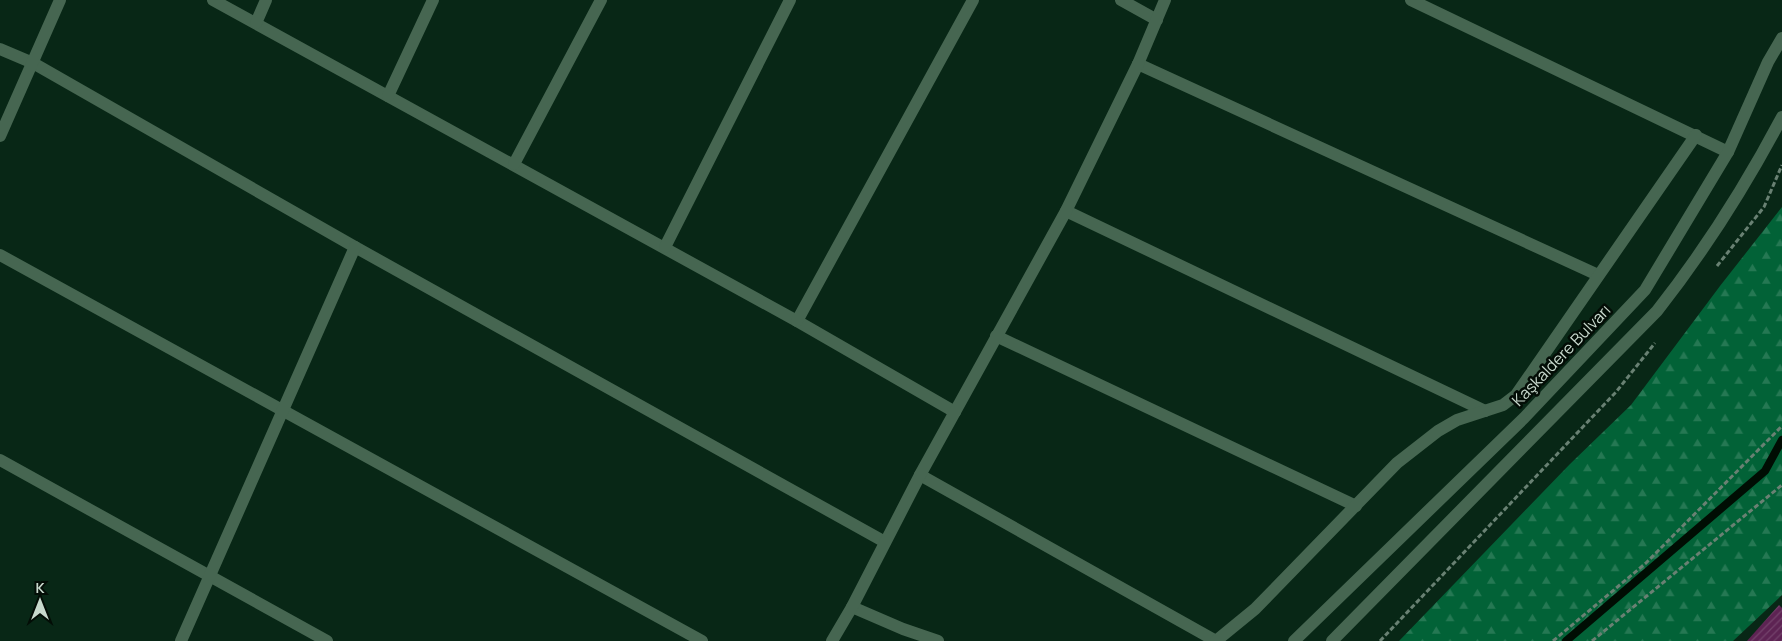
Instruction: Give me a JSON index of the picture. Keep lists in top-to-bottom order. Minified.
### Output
{"streets":{"street":["Kaşkaldere Bulvarı"]},"north":"top"}
